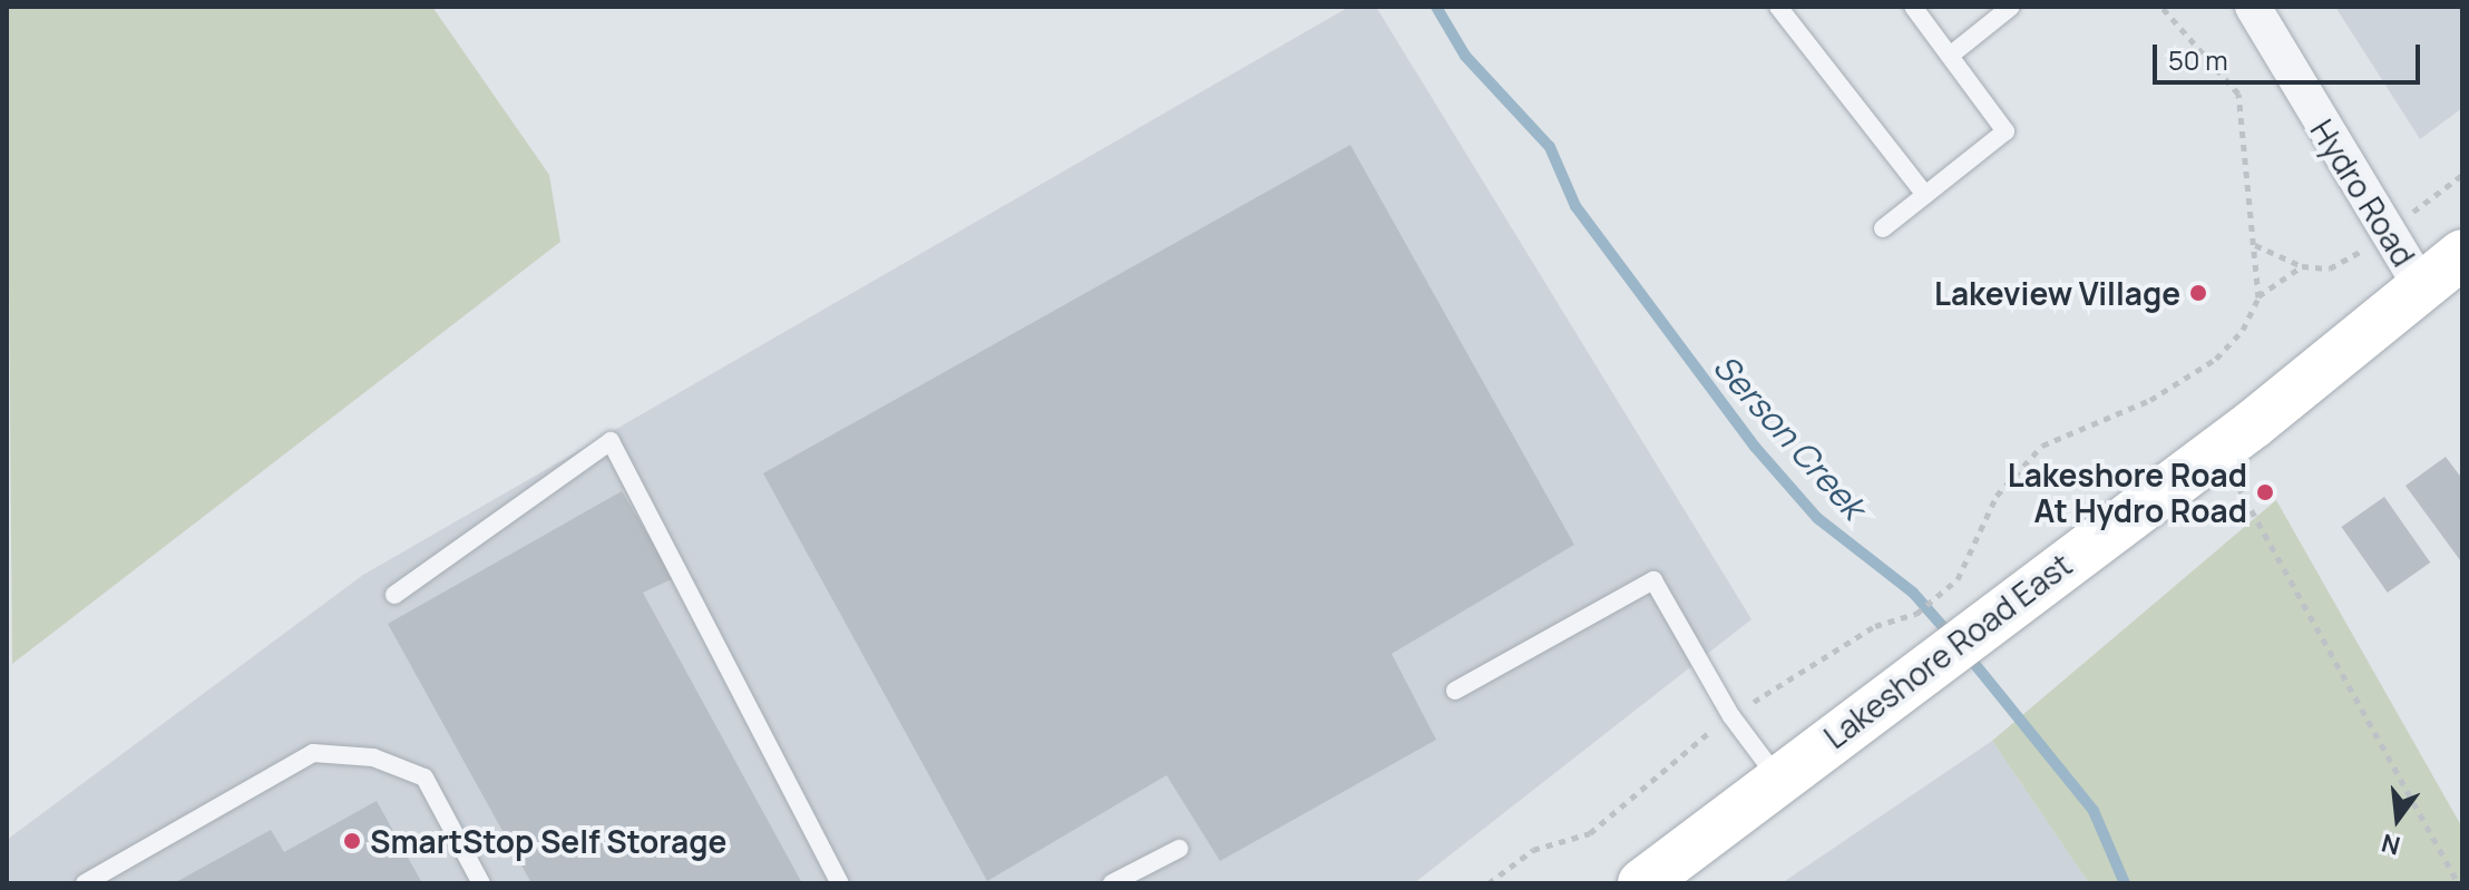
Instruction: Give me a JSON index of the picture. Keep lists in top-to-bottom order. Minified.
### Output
{"streets":{"main road":["Lakeshore Road East"],"street":["Hydro Road"]},"crossings":[["Hydro Road","Lakeshore Road East"]],"water":["Serson Creek"],"places":["Lakeview Village","Lakeshore Road At Hydro Road","SmartStop Self Storage"],"scale_bar":"50 m","north":"bottom"}
